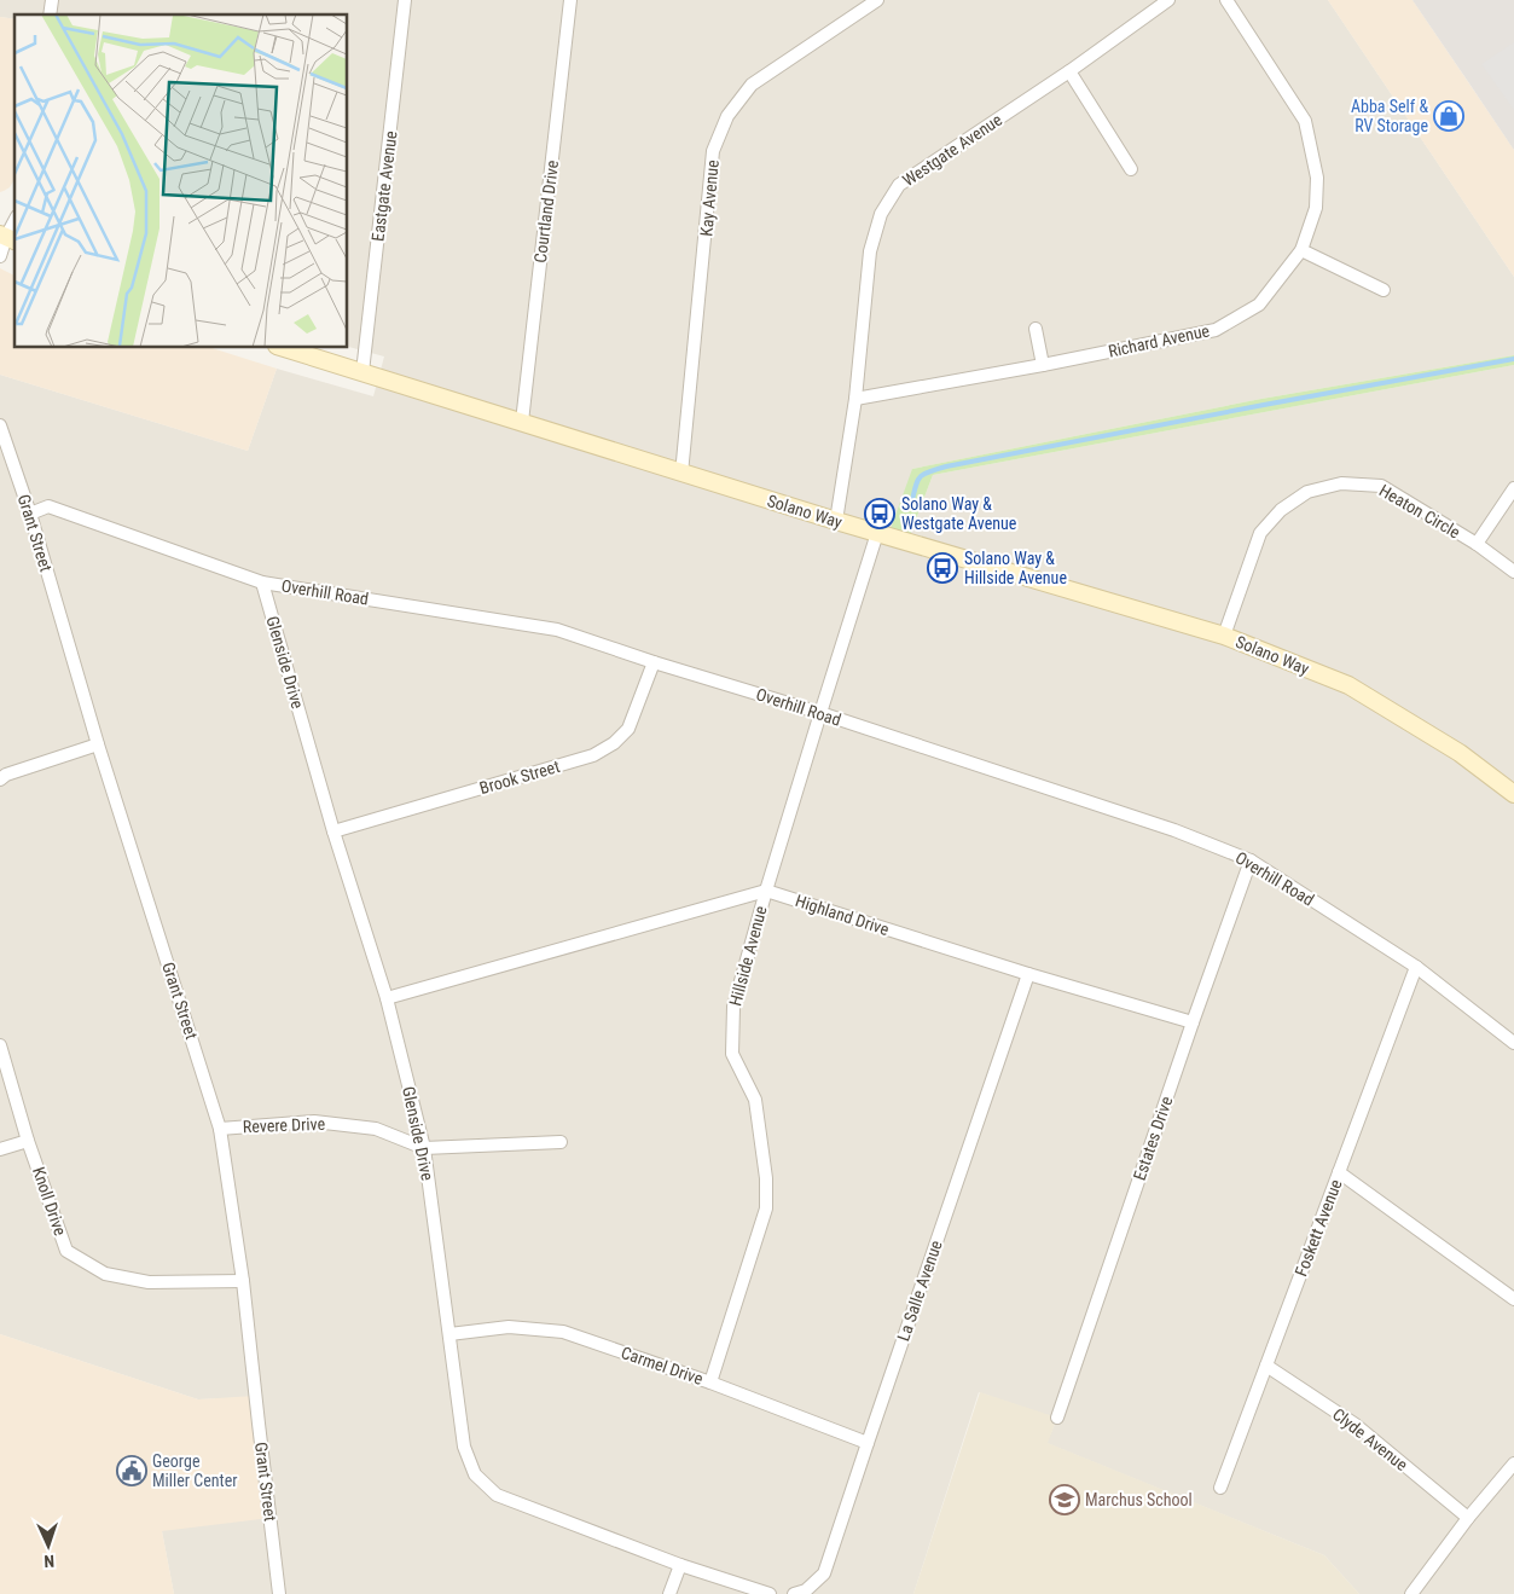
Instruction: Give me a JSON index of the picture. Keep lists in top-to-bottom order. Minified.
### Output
{"streets":{"street":["Westgate Avenue","Eastgate Avenue","Kay Avenue","Courtland Drive","Richard Avenue","Solano Way","Heaton Circle","Grant Street","Overhill Road","Glenside Drive","Brook Street","Highland Drive","Hillside Avenue","Revere Drive","Estates Drive","Knoll Drive","Foskett Avenue","La Salle Avenue","Carmel Drive","Clyde Avenue"]},"crossings":[["Westgate Avenue","Richard Avenue"],["Westgate Avenue","Solano Way"],["Eastgate Avenue","Solano Way"],["Kay Avenue","Solano Way"],["Courtland Drive","Solano Way"],["Solano Way","Heaton Circle"],["Solano Way","Hillside Avenue"],["Grant Street","Overhill Road"],["Grant Street","Revere Drive"],["Grant Street","Knoll Drive"],["Overhill Road","Glenside Drive"],["Overhill Road","Brook Street"],["Overhill Road","Hillside Avenue"],["Overhill Road","Estates Drive"],["Overhill Road","Foskett Avenue"],["Glenside Drive","Brook Street"],["Glenside Drive","Revere Drive"],["Glenside Drive","Carmel Drive"],["Highland Drive","Hillside Avenue"],["Highland Drive","Estates Drive"],["Highland Drive","La Salle Avenue"],["Hillside Avenue","Carmel Drive"],["Foskett Avenue","Clyde Avenue"],["La Salle Avenue","Carmel Drive"]],"places":{"shop":["Abba Self & RV Storage"],"bus stop":["Solano Way & Westgate Avenue","Solano Way & Hillside Avenue"],"public building":["George Miller Center"],"school or university":["Marchus School"]},"north":"bottom"}
